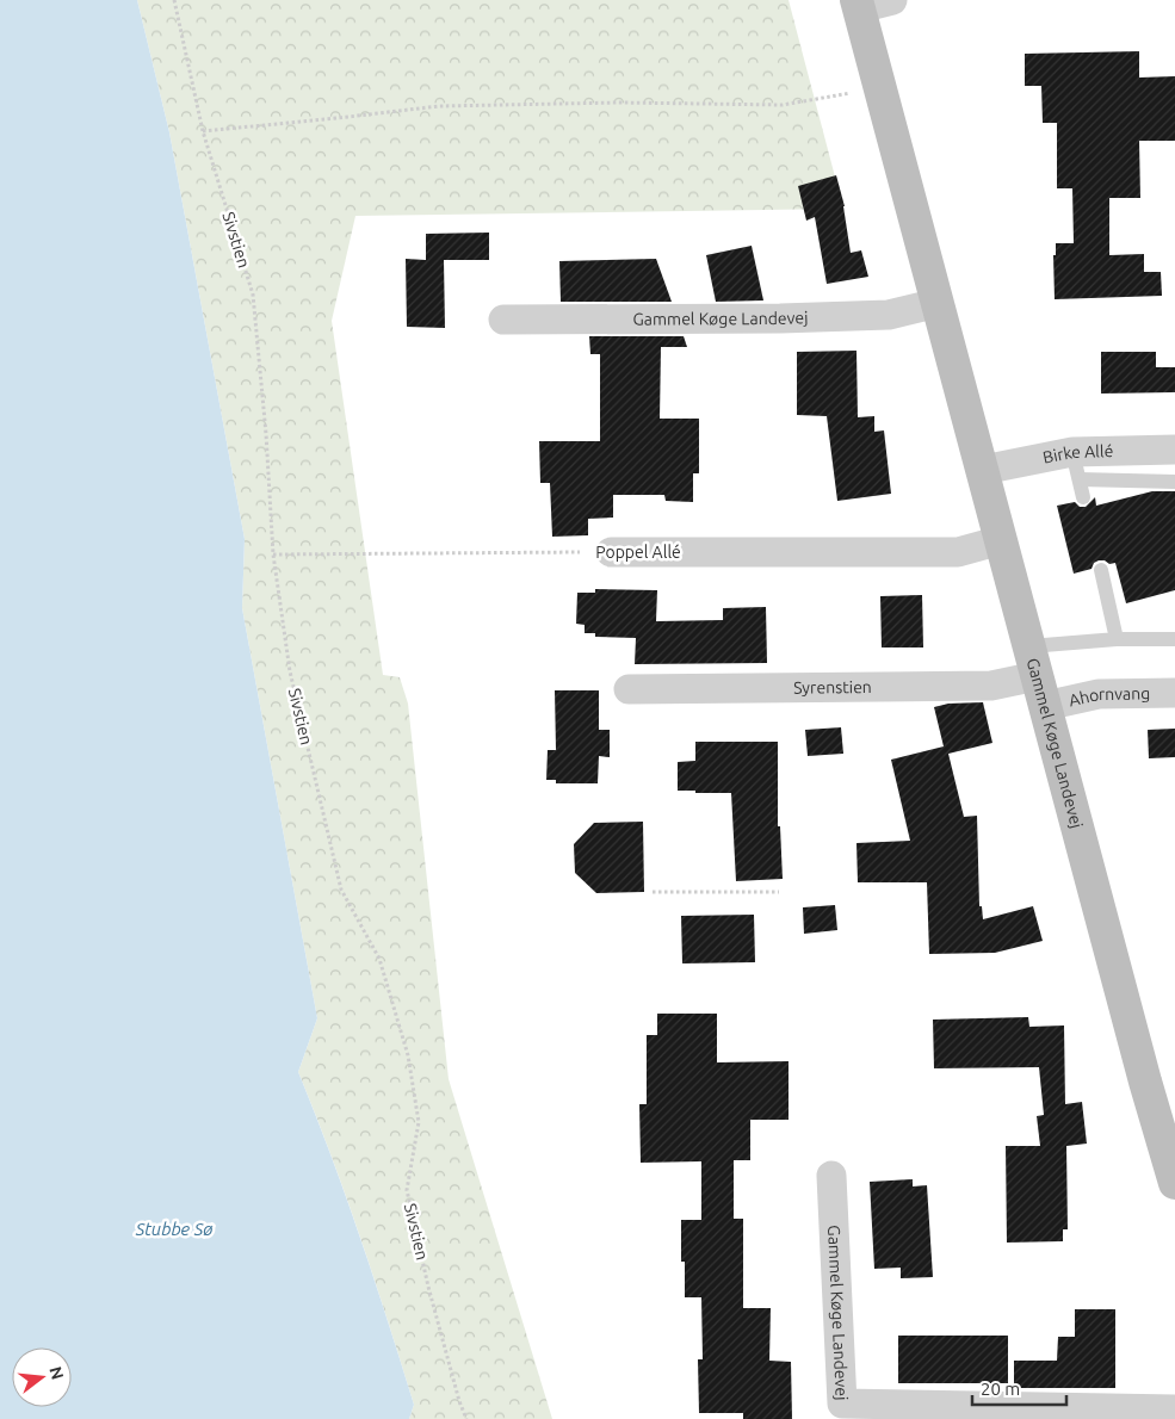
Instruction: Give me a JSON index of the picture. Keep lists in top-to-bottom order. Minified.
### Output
{"streets":{"main road":["Gammel Køge Landevej"],"street":["Birke Allé","Poppel Allé","Syrenstien","Ahornvang"],"path":["Sivstien"]},"crossings":[["Sivstien","Poppel Allé"],["Gammel Køge Landevej","Birke Allé"],["Gammel Køge Landevej","Poppel Allé"],["Gammel Køge Landevej","Syrenstien"],["Gammel Køge Landevej","Ahornvang"],["Syrenstien","Ahornvang"]],"water":["Stubbe Sø"],"scale_bar":"20 m","north":"right"}
